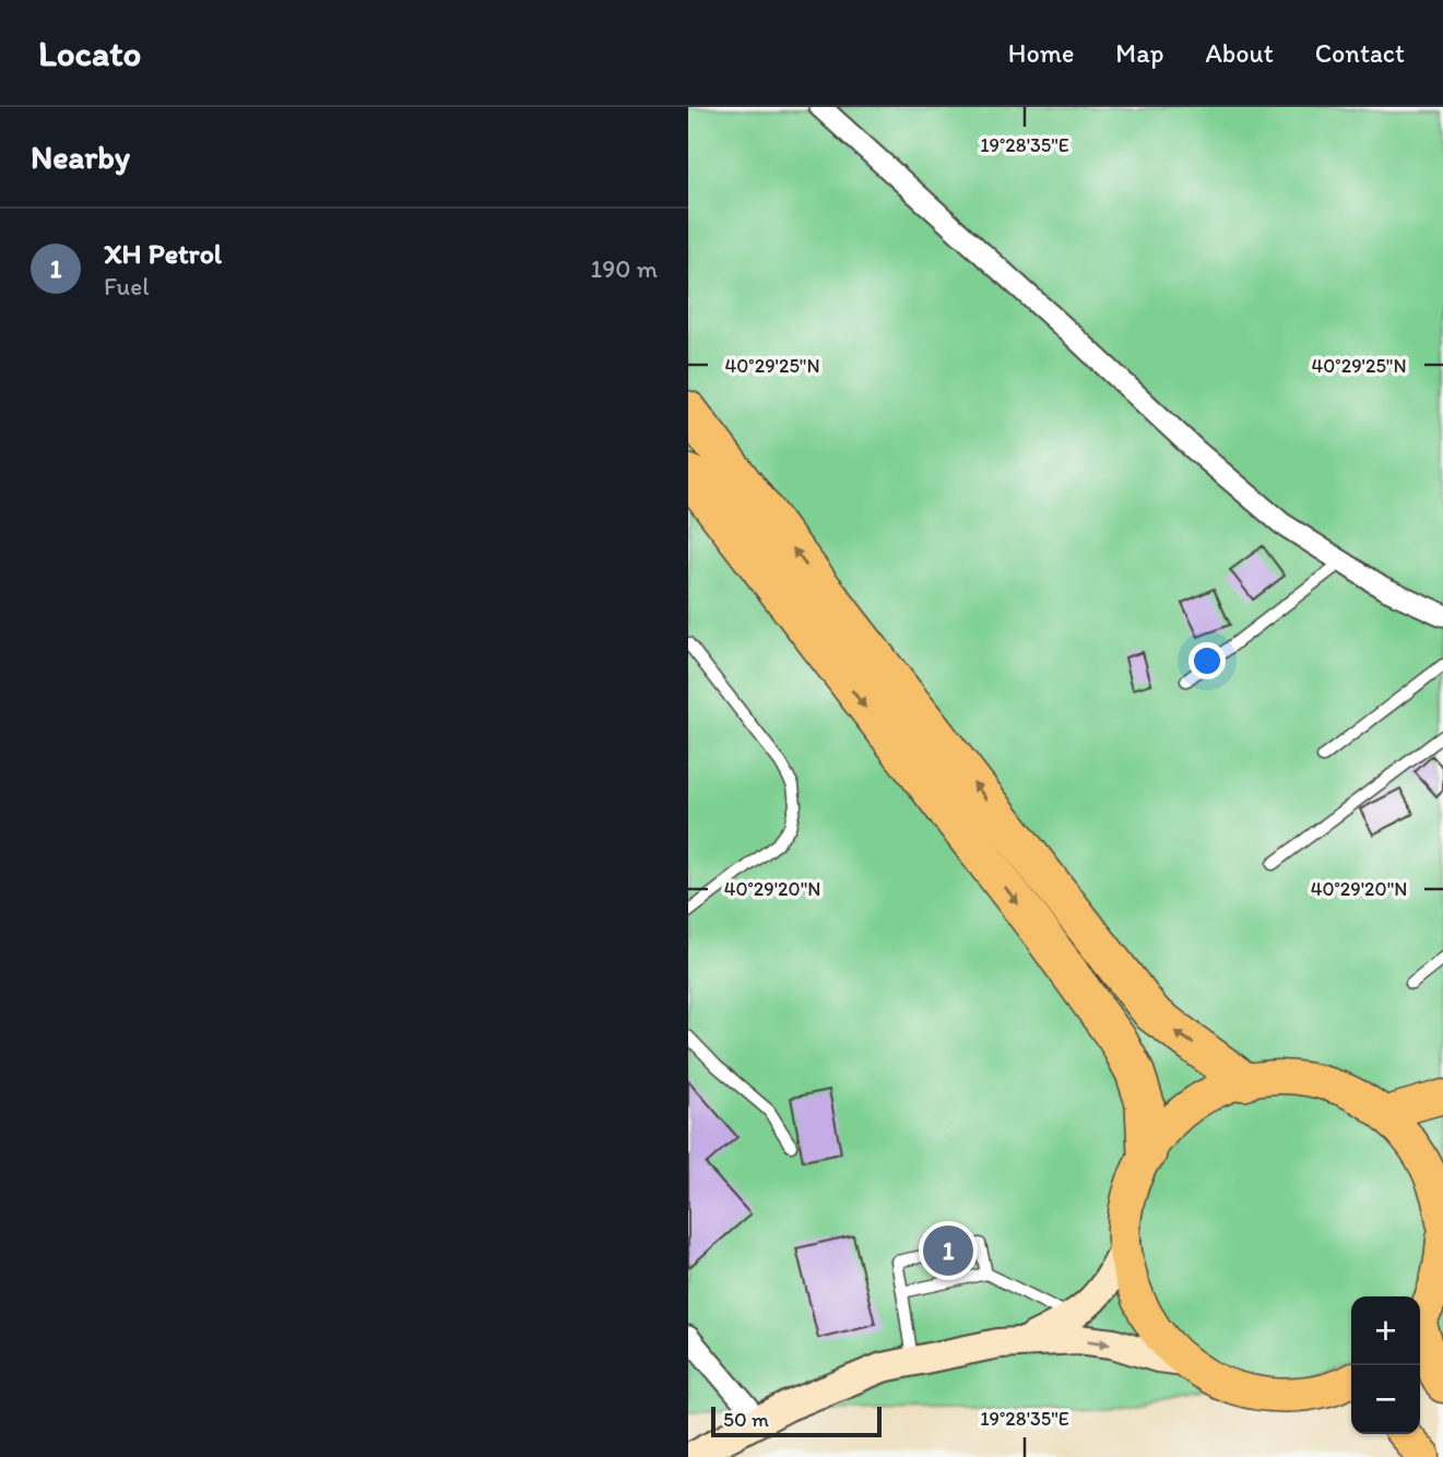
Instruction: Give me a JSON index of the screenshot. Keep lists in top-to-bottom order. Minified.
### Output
{"scale_bar":"50 m","page":{"header":"Locato","nav":["Home","Map","About","Contact"],"heading":"Nearby","list":[{"mark":"1","name":"XH Petrol","note":"Fuel","value":"190 m"}],"pins":"1","map_buttons":["+","−"],"scale":"50 m"},"coordinates":["19°28'35\"E","40°29'25\"N","40°29'20\"N"]}
